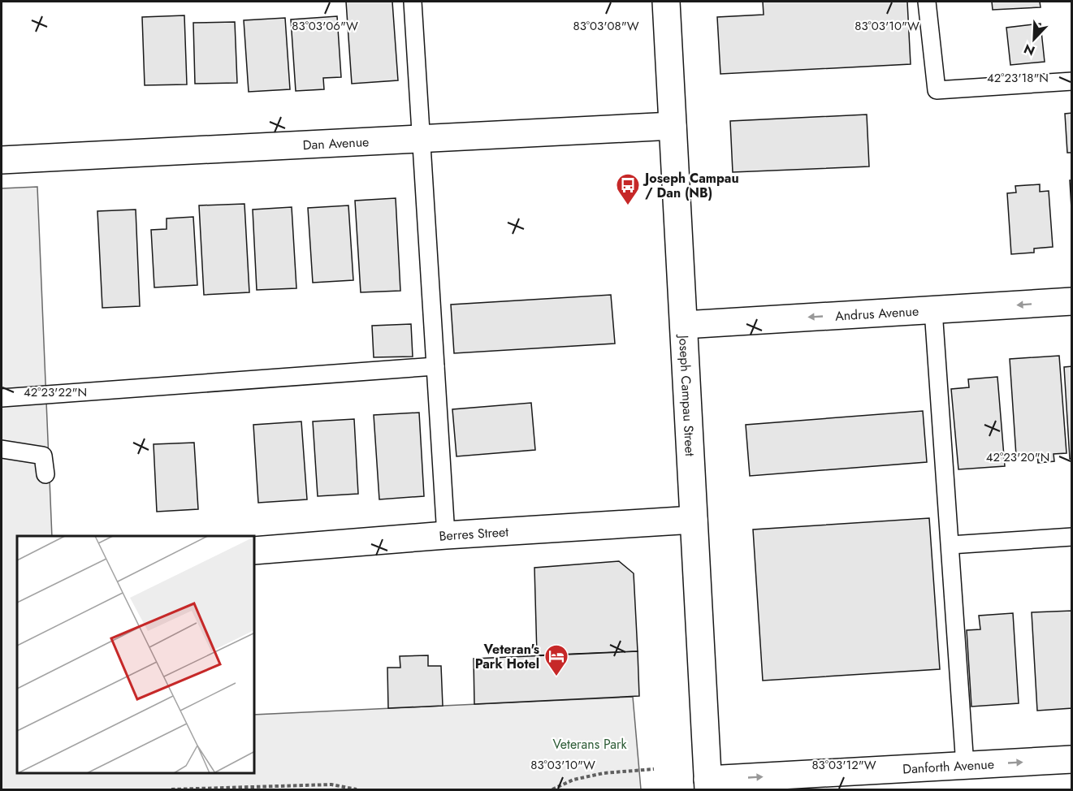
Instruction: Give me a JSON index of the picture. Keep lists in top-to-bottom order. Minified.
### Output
{"streets":{"street":["Dan Avenue","Andrus Avenue","Joseph Campau Street","Berres Street","Danforth Avenue"]},"crossings":[["Dan Avenue","Joseph Campau Street"],["Andrus Avenue","Joseph Campau Street"],["Joseph Campau Street","Berres Street"],["Joseph Campau Street","Danforth Avenue"]],"one_way":["Andrus Avenue","Danforth Avenue"],"parks":["Veterans Park"],"places":{"bus stop":["Joseph Campau / Dan (NB)"],"hotel":["Veteran's Park Hotel"]},"north":"bottom left","coordinates":["83°03'08\"W","83°03'06\"W","83°03'10\"W","42°23'18\"N","42°23'22\"N","42°23'20\"N","83°03'12\"W"]}
